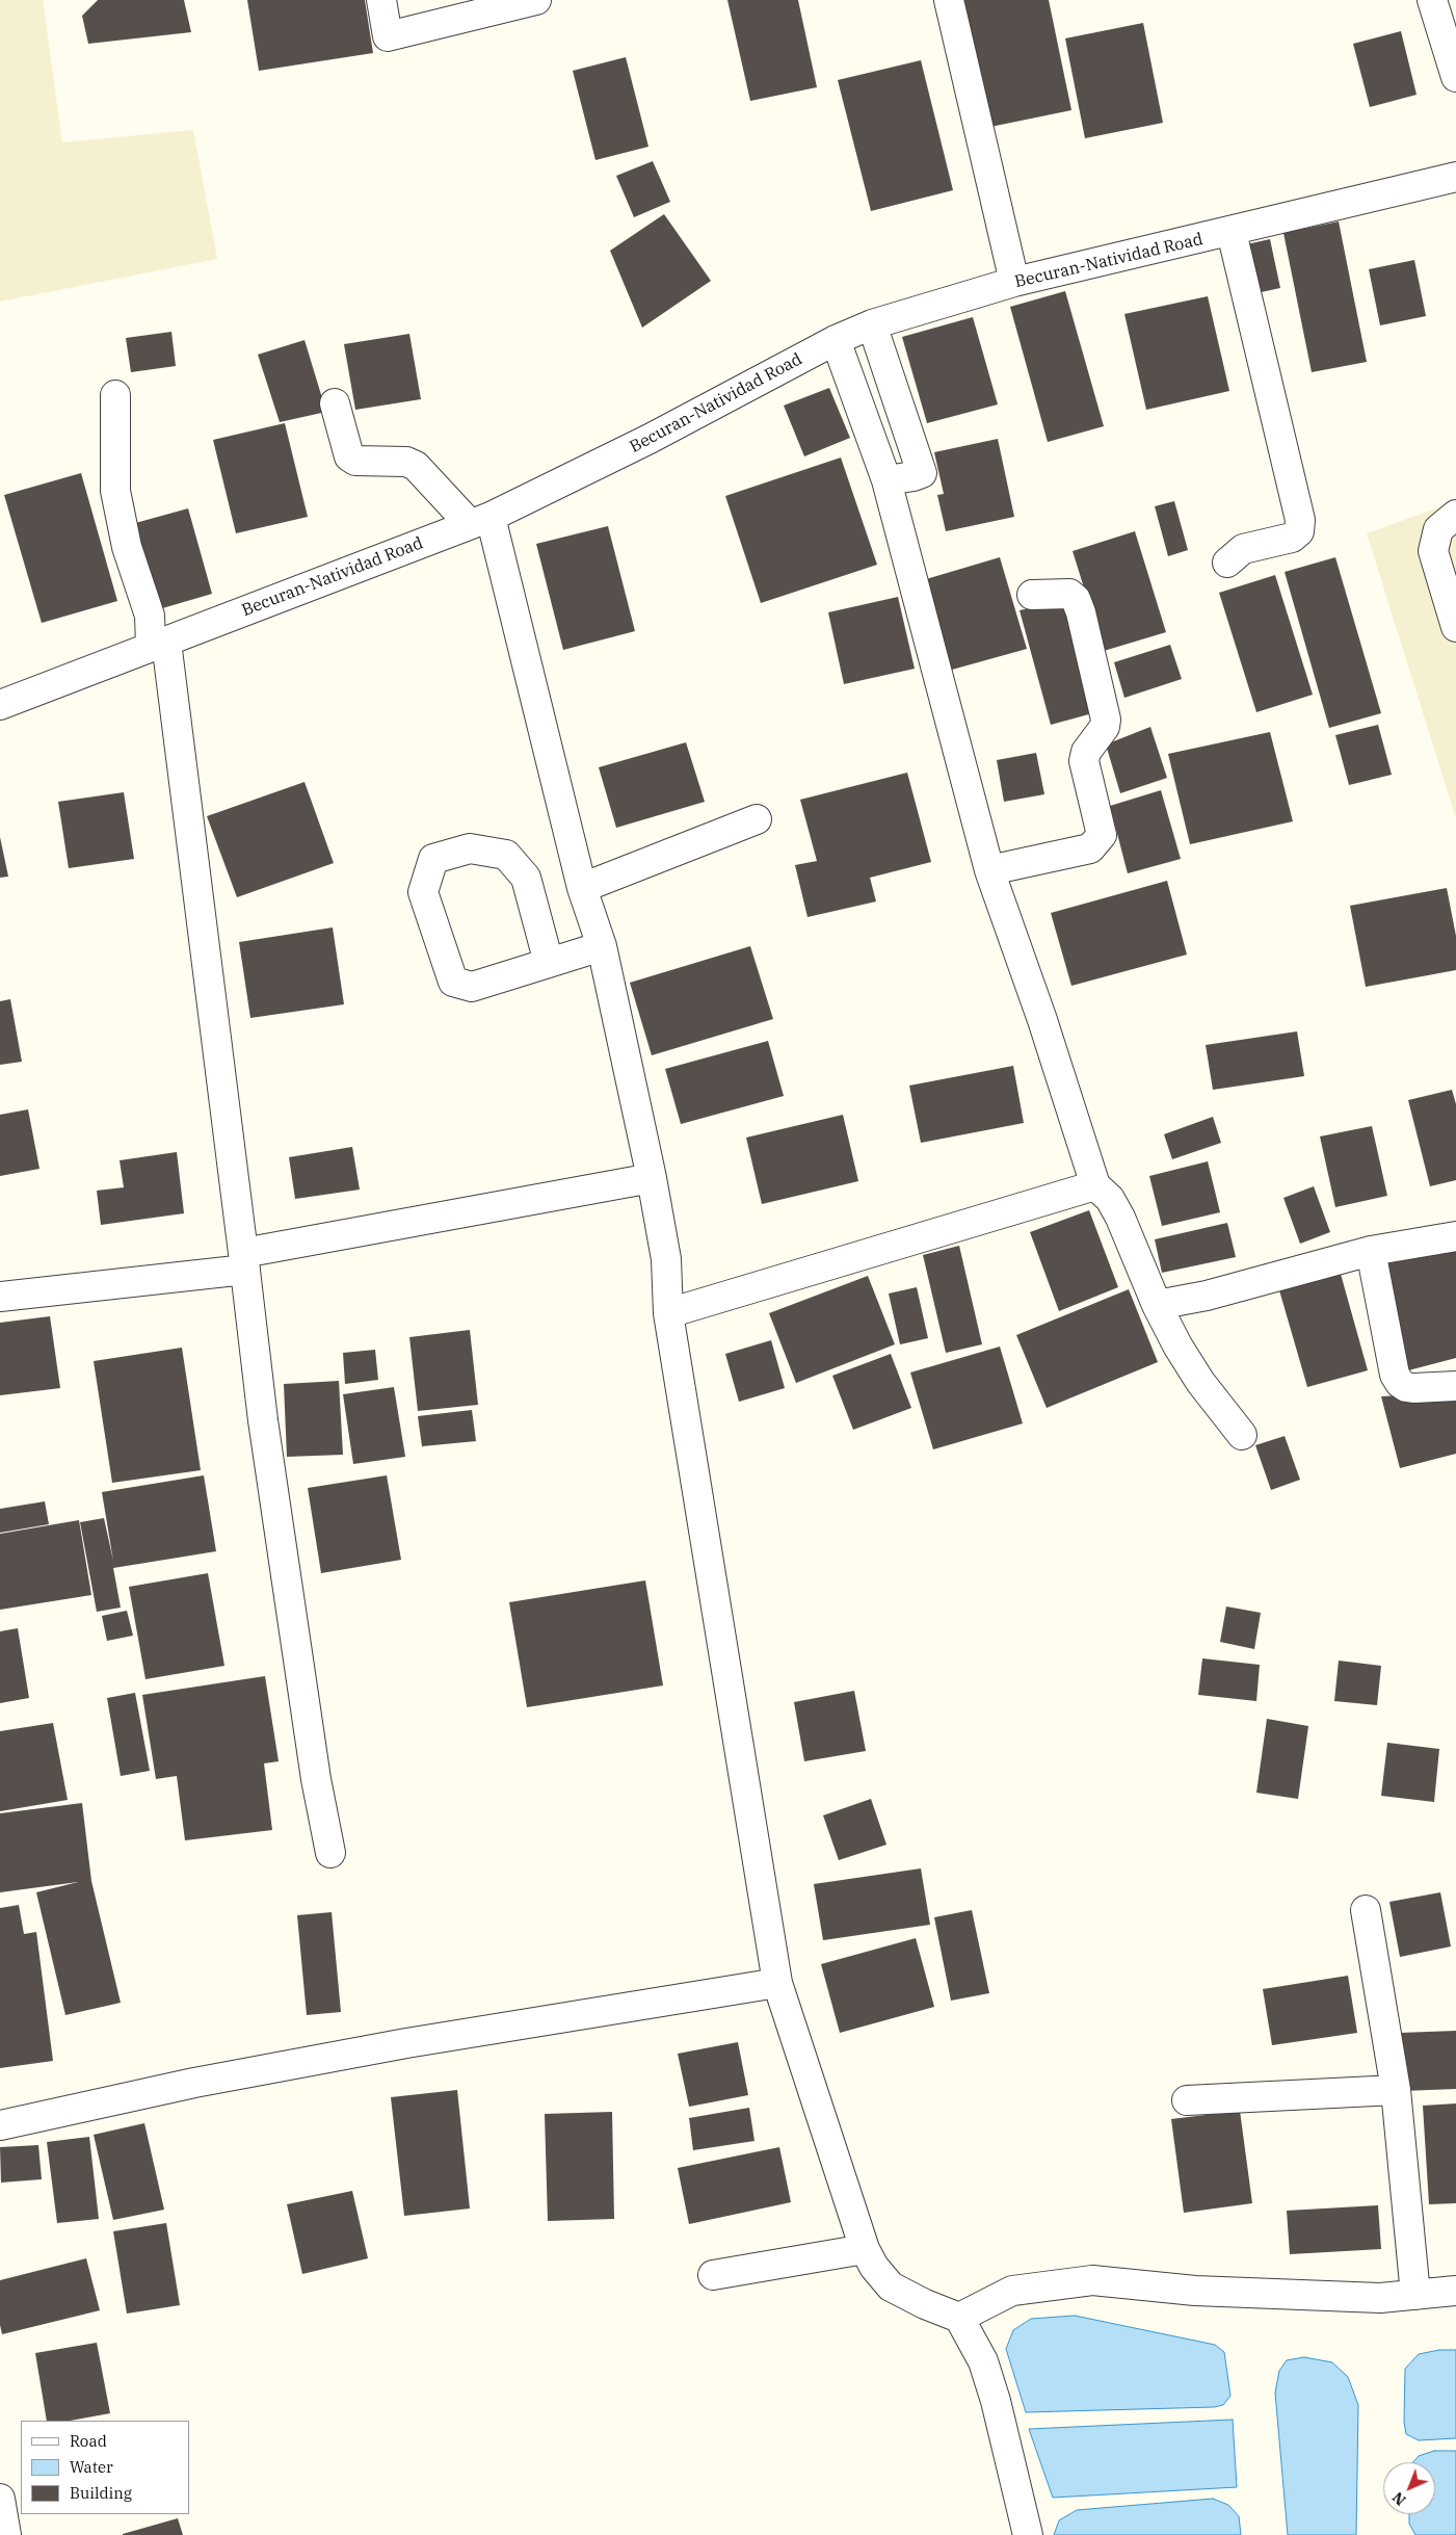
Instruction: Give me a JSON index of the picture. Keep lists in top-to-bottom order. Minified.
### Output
{"streets":{"street":["Becuran-Natividad Road"]},"legend":["Road","Water","Building"],"north":"bottom left"}
